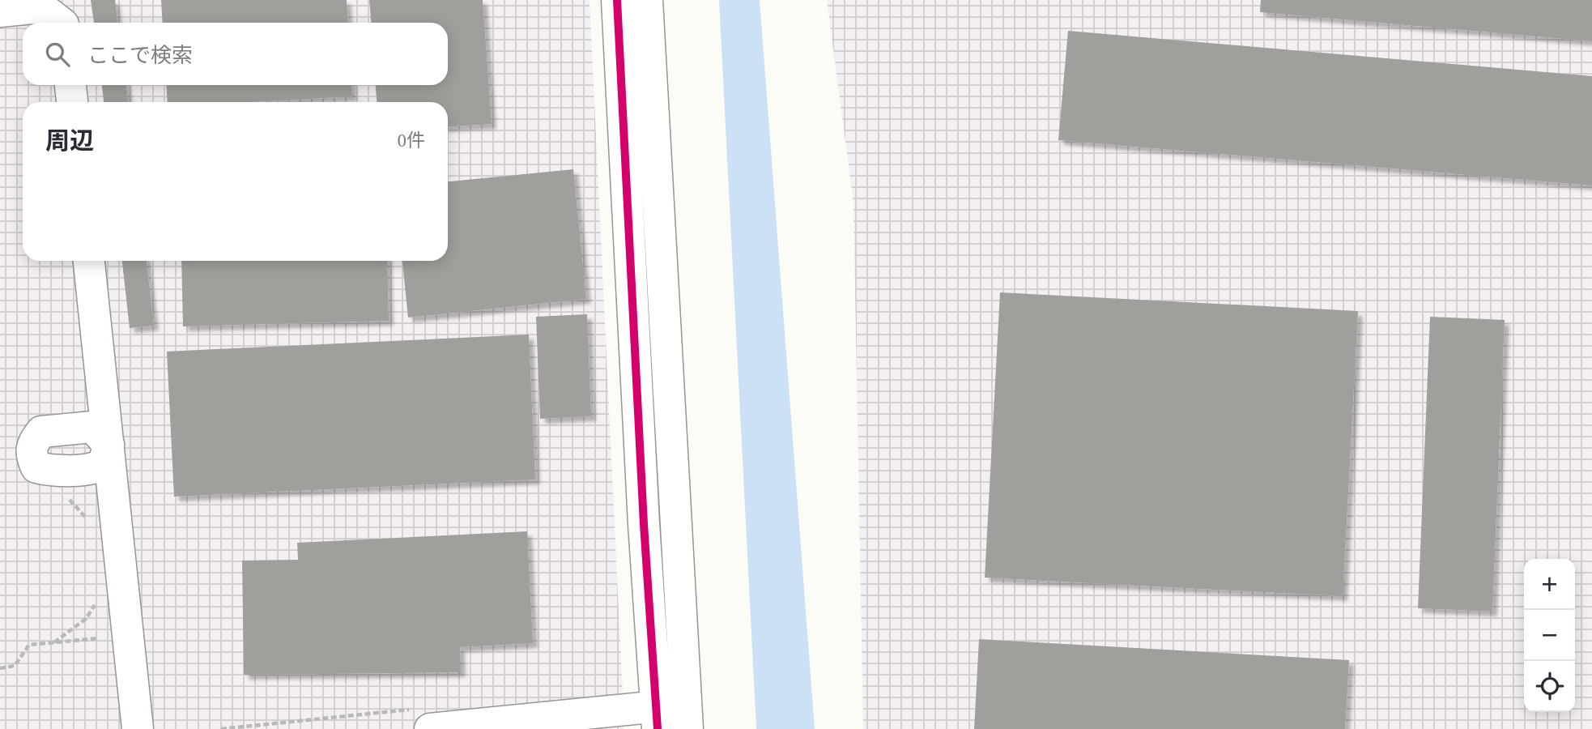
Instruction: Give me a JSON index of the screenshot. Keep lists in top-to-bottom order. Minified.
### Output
{"page":{"search":"ここで検索","heading":["周辺","0件"],"map_buttons":["+","−"]}}
